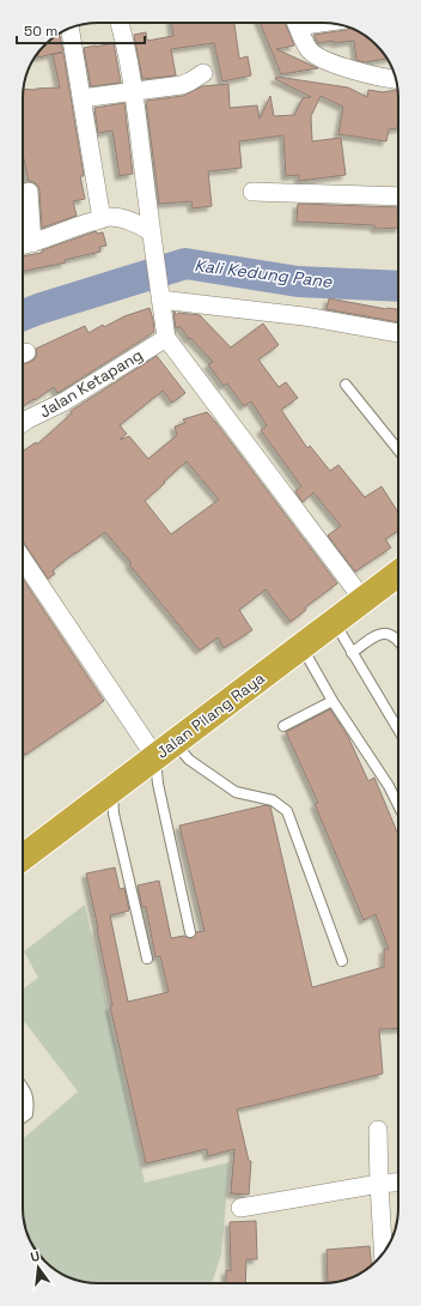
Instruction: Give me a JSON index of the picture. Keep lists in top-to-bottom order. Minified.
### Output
{"streets":{"highway":["Jalan Pilang Raya"],"street":["Jalan Ketapang"]},"water":["Kali Kedung Pane"],"scale_bar":"50 m","north":"top"}
